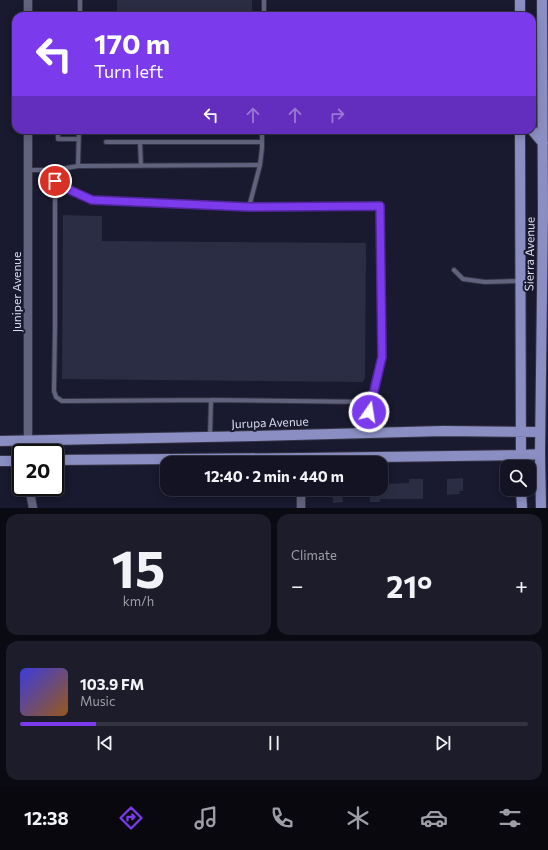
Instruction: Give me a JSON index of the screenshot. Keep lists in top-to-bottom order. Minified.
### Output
{"streets":{"main road":["Sierra Avenue","Jurupa Avenue"],"street":["Juniper Avenue"]},"crossings":[["Sierra Avenue","Jurupa Avenue"],["Juniper Avenue","Jurupa Avenue"]],"page":{"turn":["170 m","Turn left"],"limit":"20","trip":"12:40 · 2 min · 440 m","tile":[["15","km/h"],"Climate"],"heat":["−","21°","+"],"song":["103.9 FM","Music"],"tabs":"12:38"}}
